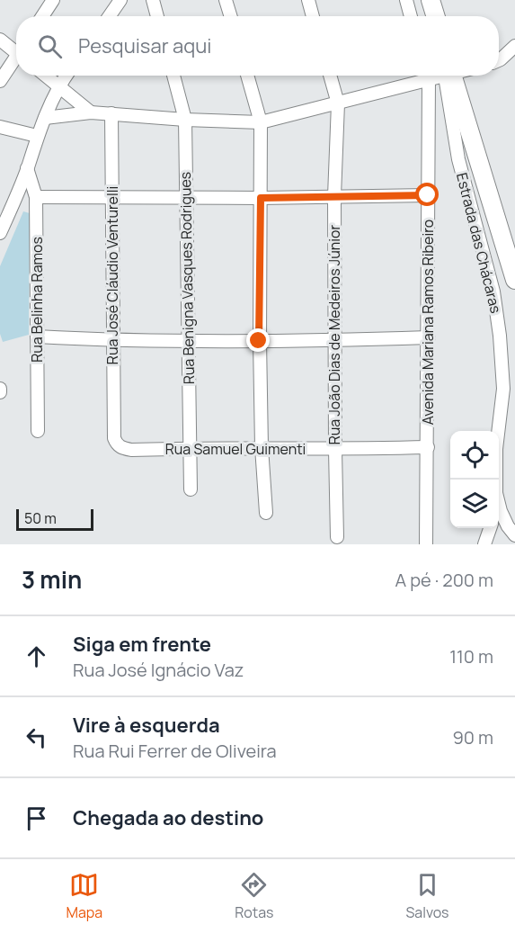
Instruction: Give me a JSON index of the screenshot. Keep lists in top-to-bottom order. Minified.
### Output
{"streets":{"street":["Estrada das Chácaras","Rua José Cláudio Venturelli","Rua Benigna Vasques Rodrigues","Rua Belinha Ramos","Avenida Mariana Ramos Ribeiro","Rua João Dias de Medeiros Júnior","Rua Samuel Guimenti"]},"crossings":[["Rua José Cláudio Venturelli","Rua Samuel Guimenti"],["Rua Benigna Vasques Rodrigues","Rua Samuel Guimenti"],["Avenida Mariana Ramos Ribeiro","Rua Samuel Guimenti"],["Rua João Dias de Medeiros Júnior","Rua Samuel Guimenti"]],"scale_bar":"50 m","page":{"search":"Pesquisar aqui","scale":"50 m","heading":["3 min","A pé · 200 m"],"list":[["Siga em frente","Rua José Ignácio Vaz","110 m"],["Vire à esquerda","Rua Rui Ferrer de Oliveira","90 m"],"Chegada ao destino"],"nav":["Mapa","Rotas","Salvos"]}}
